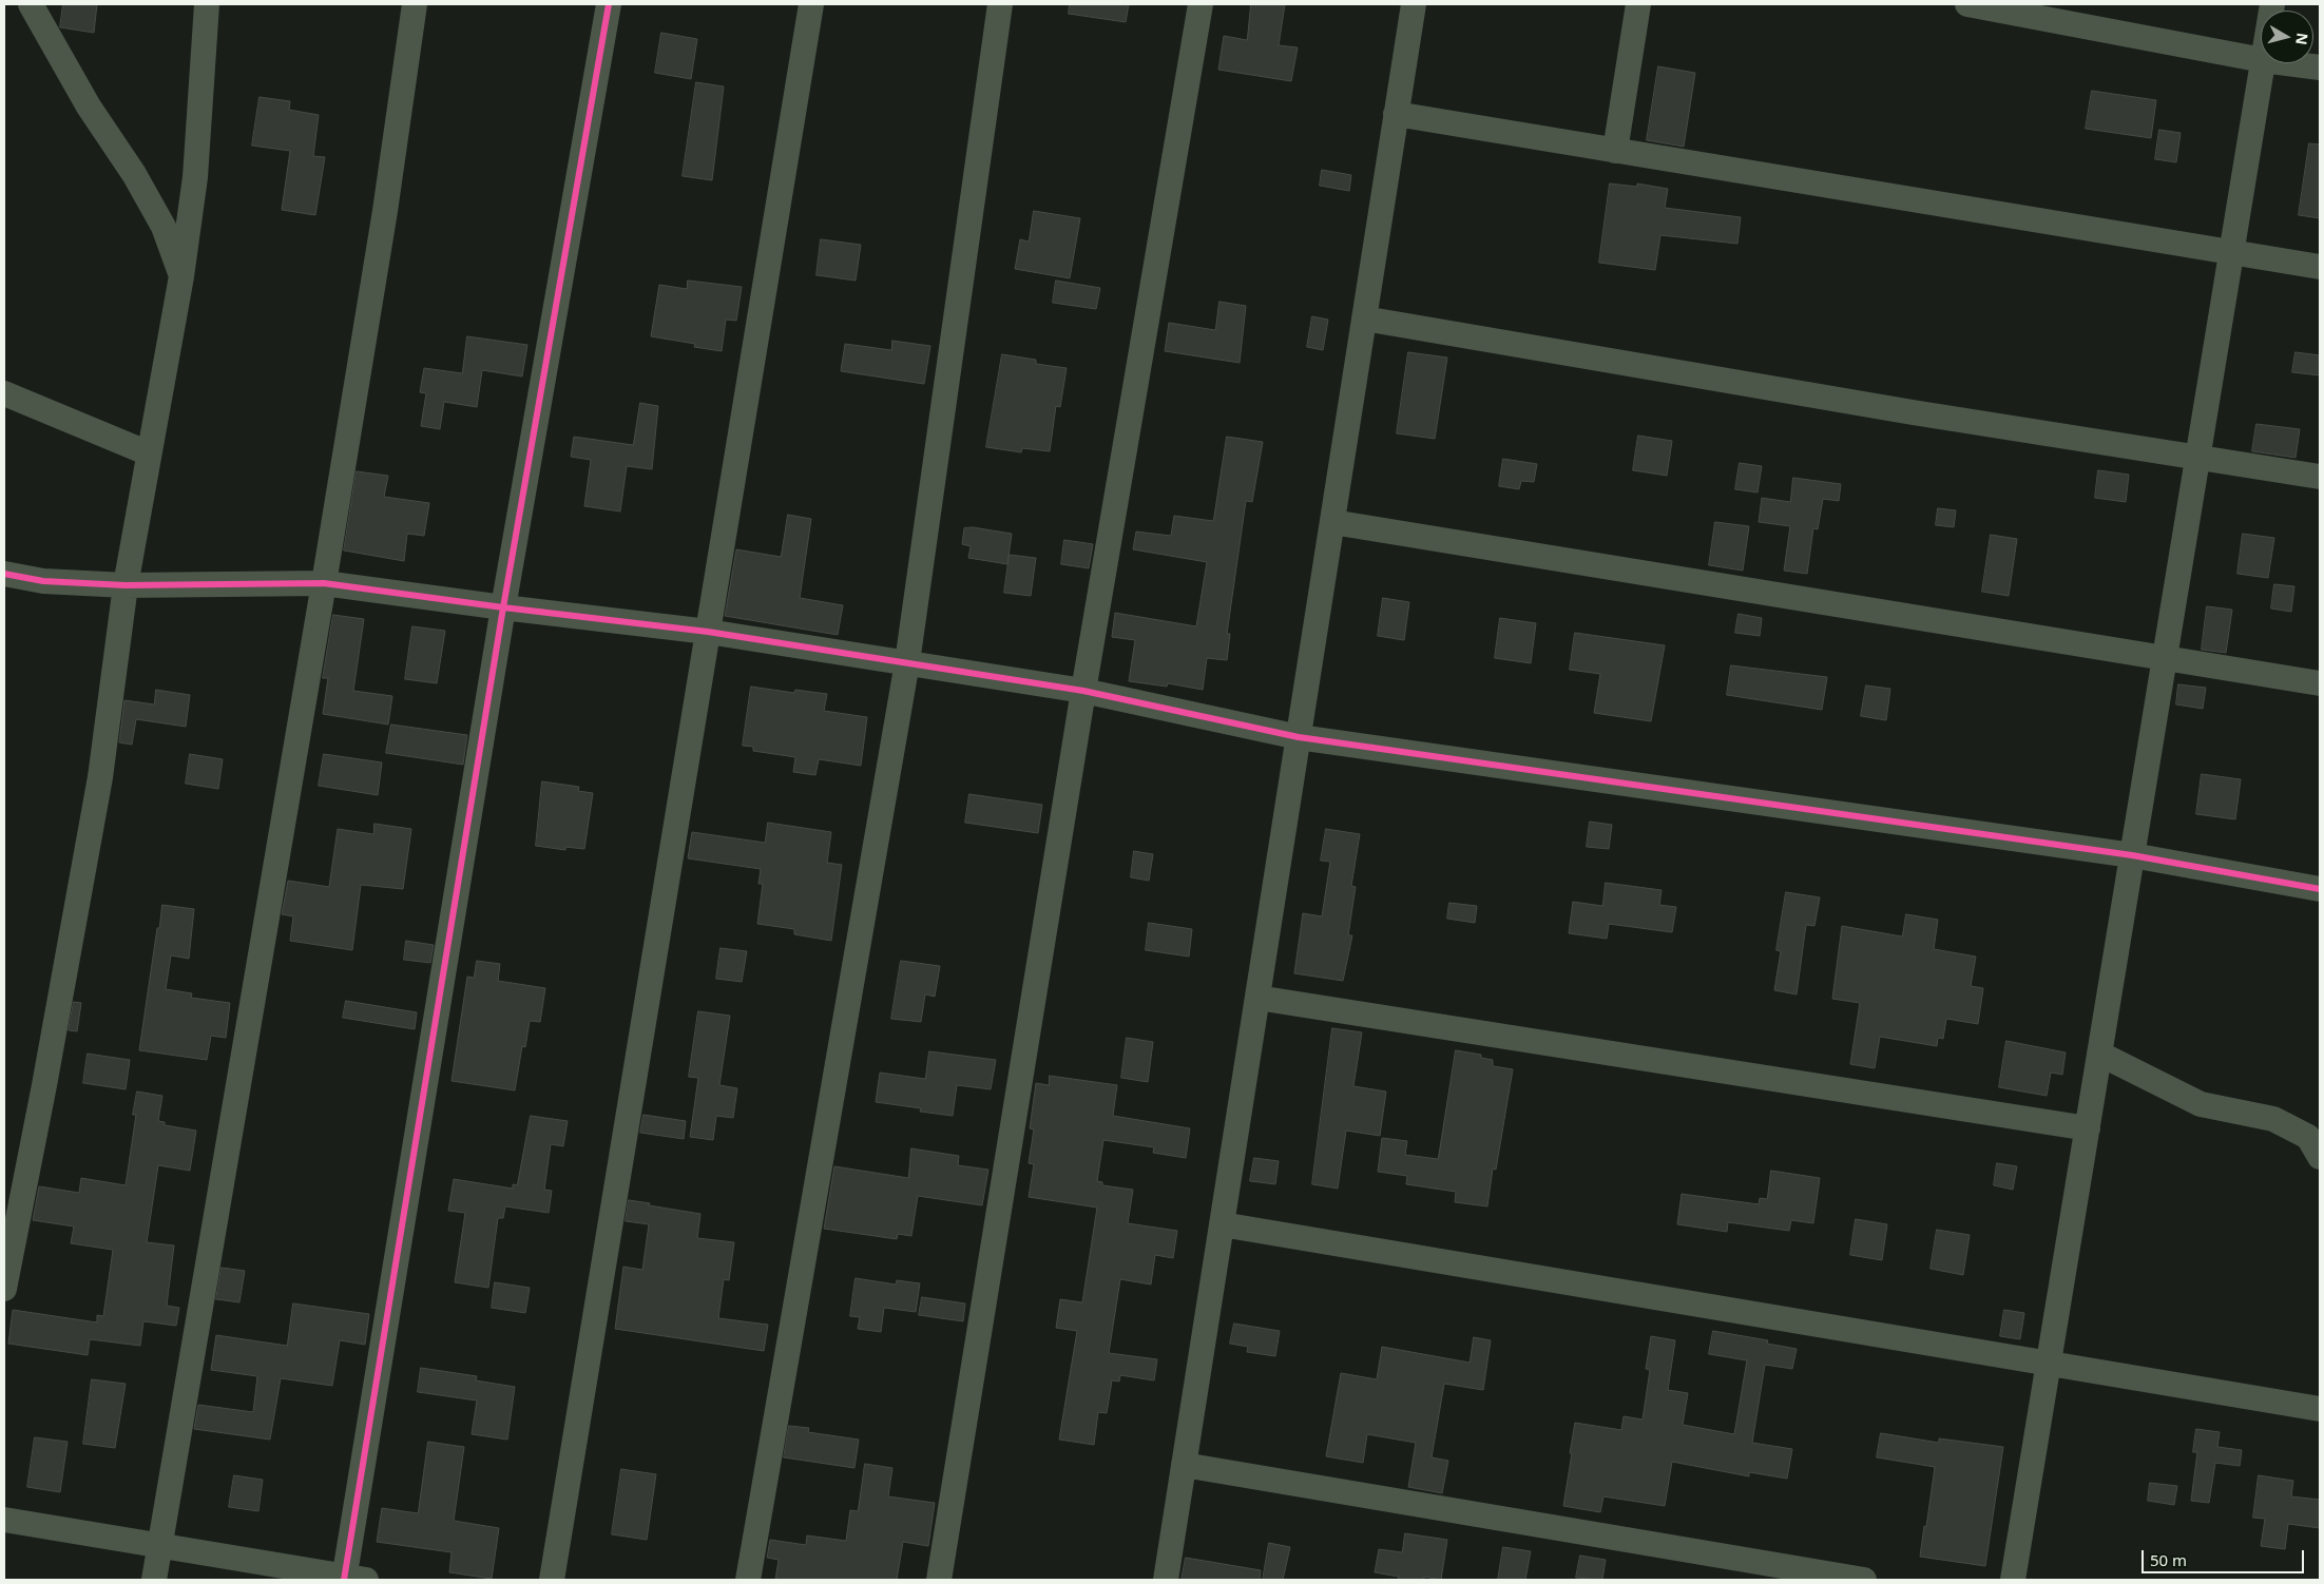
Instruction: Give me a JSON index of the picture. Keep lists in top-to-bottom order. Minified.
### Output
{"scale_bar":"50 m","north":"right"}
